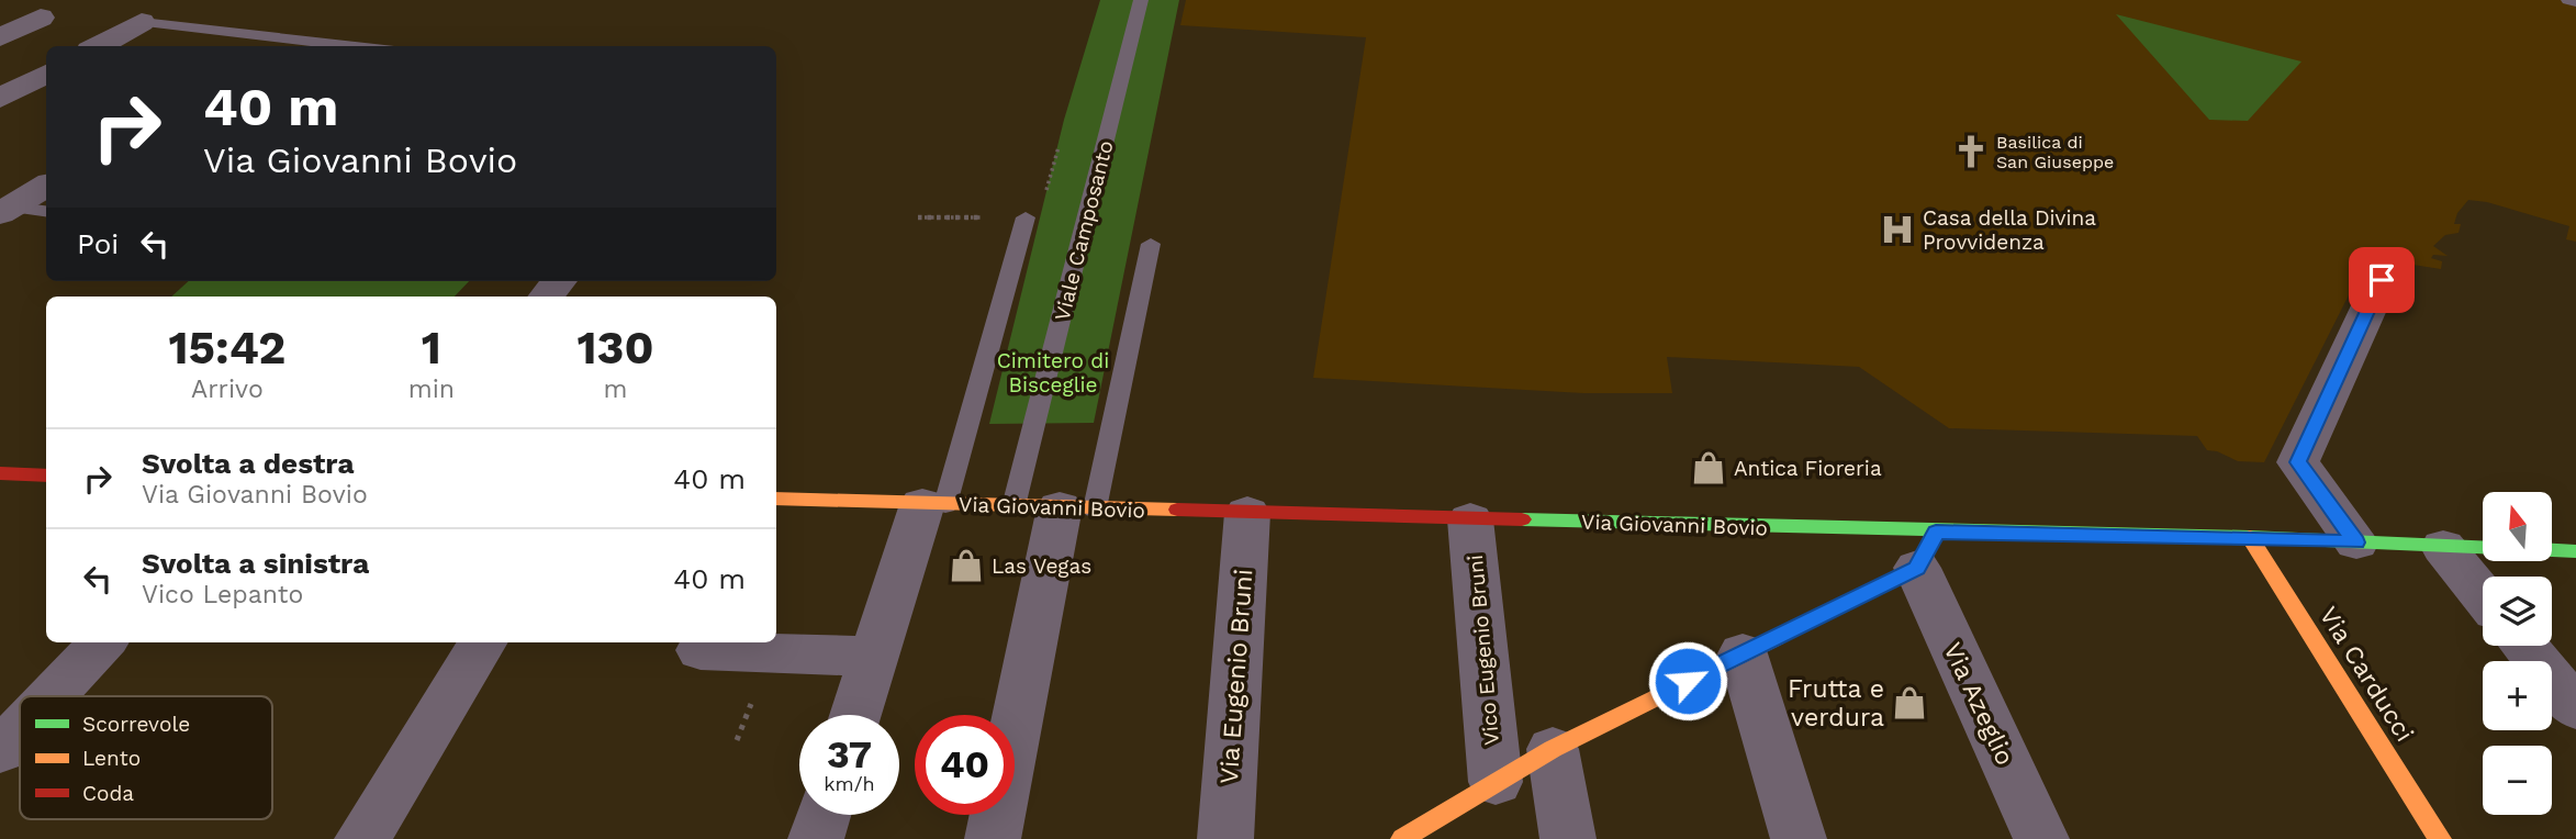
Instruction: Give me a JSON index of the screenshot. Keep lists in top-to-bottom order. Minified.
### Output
{"streets":{"street":["Via Giovanni Bovio","Vico Eugenio Bruni","Via Carducci","Via Eugenio Bruni","Via Azeglio"],"lane":["Viale Camposanto"]},"crossings":[["Viale Camposanto","Via Giovanni Bovio"],["Via Giovanni Bovio","Vico Eugenio Bruni"],["Via Giovanni Bovio","Via Carducci"],["Via Giovanni Bovio","Via Eugenio Bruni"],["Via Giovanni Bovio","Via Azeglio"]],"parks":["Cimitero di Bisceglie"],"places":{"church":["Basilica di San Giuseppe"],"hospital":["Casa della Divina Provvidenza"],"shop":["Antica Fioreria","Las Vegas","Frutta e verdura"]},"legend":["Scorrevole","Lento","Coda"],"north":"top","page":{"turn":["40 m","Via Giovanni Bovio"],"then":"Poi","eta":["15:42","Arrivo","1","min","130","m"],"list":[{"name":"Svolta a destra","note":"Via Giovanni Bovio","value":"40 m"},{"name":"Svolta a sinistra","note":"Vico Lepanto","value":"40 m"}],"map_buttons":["+","−"],"speed":"37 km/h","limit":"40"}}
